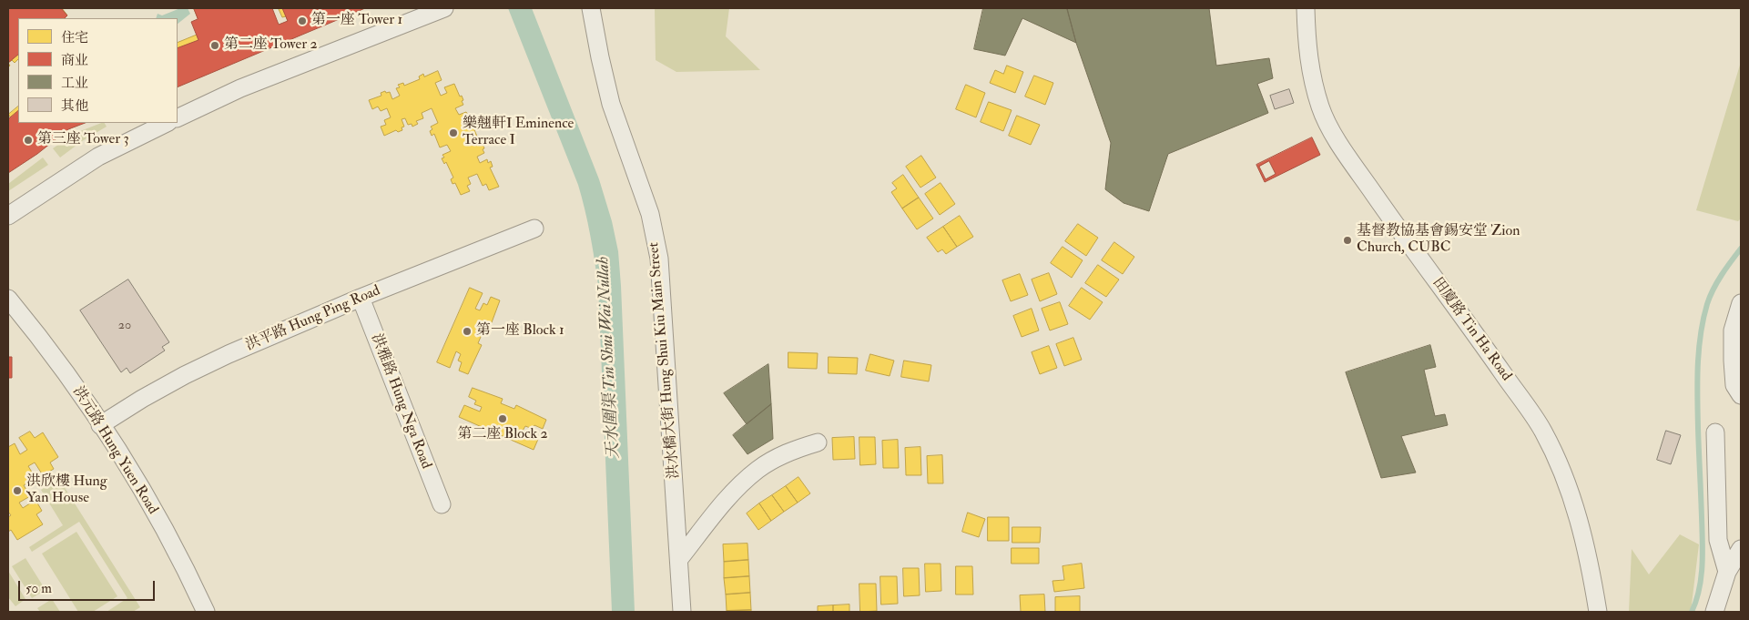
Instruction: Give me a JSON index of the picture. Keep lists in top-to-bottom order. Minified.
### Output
{"streets":{"street":["洪平路 Hung Ping Road","田廈路 Tin Ha Road","洪水橋大街 Hung Shui Kiu Main Street","洪雅路 Hung Nga Road","洪元路 Hung Yuen Road"]},"crossings":[["洪平路 Hung Ping Road","洪雅路 Hung Nga Road"],["洪平路 Hung Ping Road","洪元路 Hung Yuen Road"]],"water":["天水圍渠 Tin Shui Wai Nullah"],"places":["第一座 Tower 1","第二座 Tower 2","樂翹軒I Eminence Terrace I","第三座 Tower 3","基督教協基會錫安堂 Zion Church, CUBC","第一座 Block 1","第二座 Block 2","洪欣樓 Hung Yan House"],"house_numbers":["20"],"legend":["住宅","商业","工业","其他"],"scale_bar":"50 m"}
